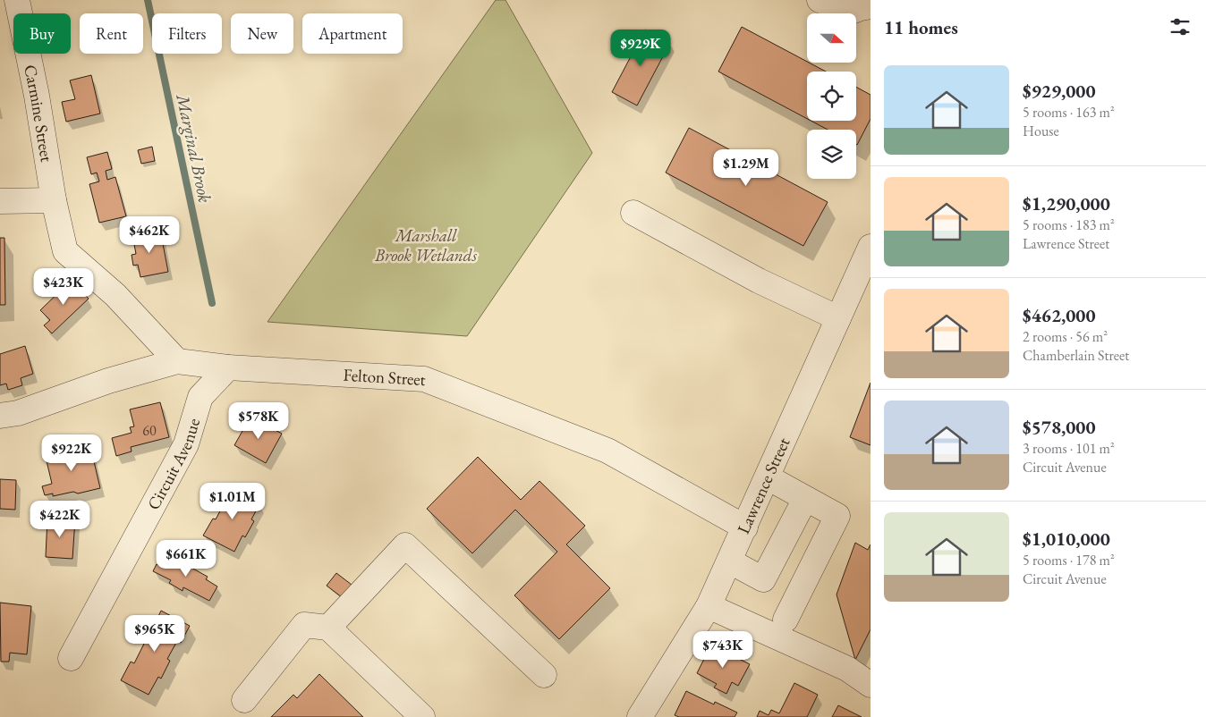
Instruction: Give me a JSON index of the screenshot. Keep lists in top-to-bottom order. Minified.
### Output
{"streets":{"street":["Carmine Street","Felton Street","Circuit Avenue","Lawrence Street"]},"crossings":[["Carmine Street","Felton Street"],["Felton Street","Circuit Avenue"],["Felton Street","Lawrence Street"]],"water":["Marginal Brook"],"parks":["Marshall Brook Wetlands"],"house_numbers":["60"],"north":"right","page":{"heading":"11 homes","chip":["Buy","Rent","Filters","New","Apartment"],"price":["$929K","$1.29M","$462K","$423K","$578K","$922K","$1.01M","$422K","$661K","$965K","$743K"],"list":[{"name":"$929,000","note":"5 rooms · 163 m² · House"},{"name":"$1,290,000","note":"5 rooms · 183 m² · Lawrence Street"},{"name":"$462,000","note":"2 rooms · 56 m² · Chamberlain Street"},{"name":"$578,000","note":"3 rooms · 101 m² · Circuit Avenue"},{"name":"$1,010,000","note":"5 rooms · 178 m² · Circuit Avenue"}]}}
